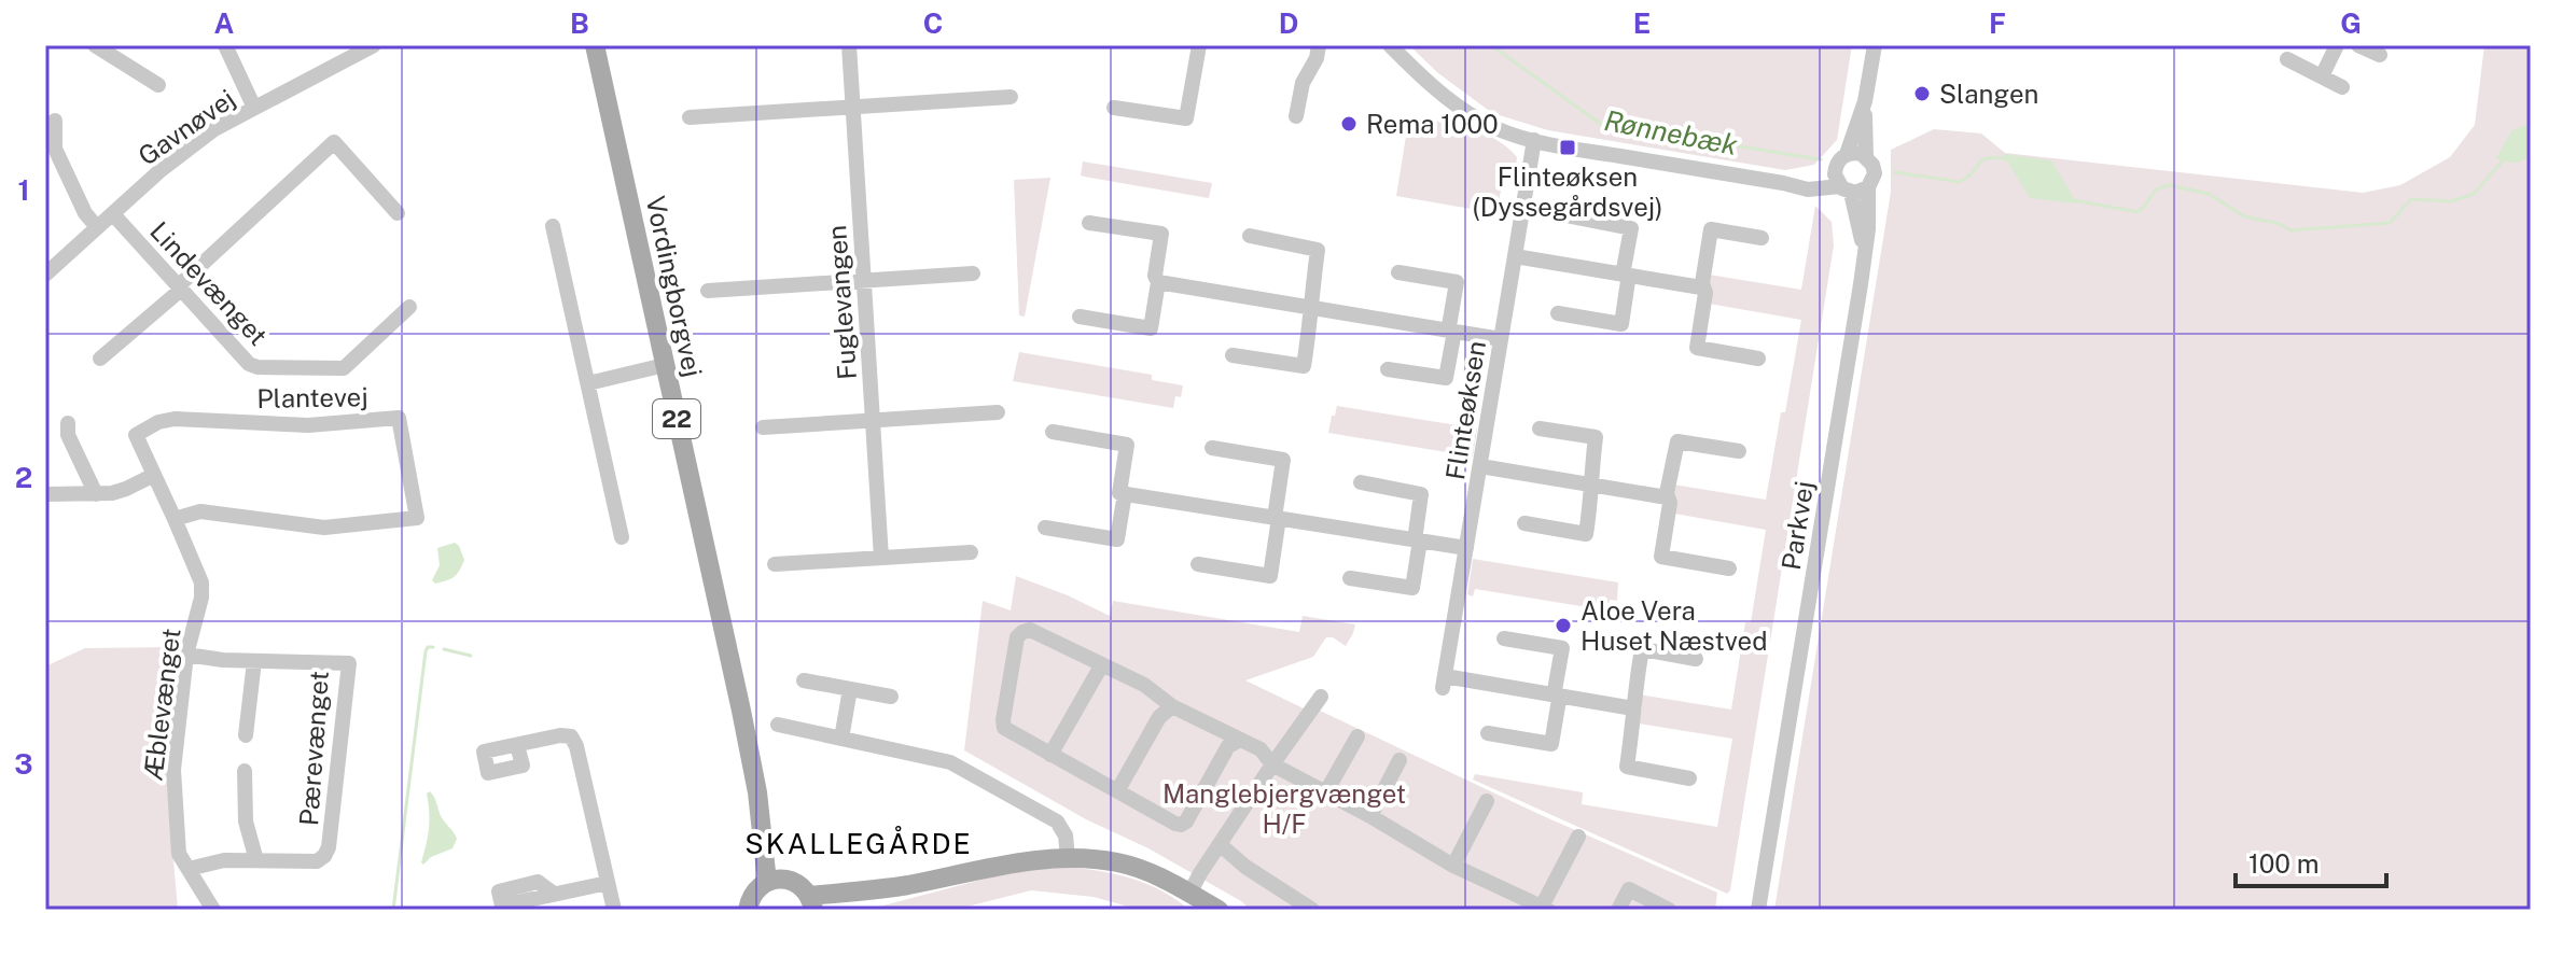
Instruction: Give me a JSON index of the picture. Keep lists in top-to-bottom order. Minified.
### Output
{"streets":{"main road":["Vordingborgvej","22"],"street":["Gavnøvej","Lindevænget","Fuglevangen","Plantevej","Flinteøksen","Parkvej","Æblevænget","Pærevænget"]},"crossings":[["Gavnøvej","Lindevænget"],["Plantevej","Æblevænget"],["Æblevænget","Pærevænget"]],"districts":["SKALLEGÅRDE"],"water":["Rønnebæk"],"parks":["Manglebjergvænget H/F"],"places":{"other":["Slangen","Rema 1000","Aloe Vera Huset Næstved"],"transit":["Flinteøksen (Dyssegårdsvej)"]},"scale_bar":"100 m","grid":{"columns":["A","B","C","D","E","F","G"],"rows":["1","2","3"]}}
